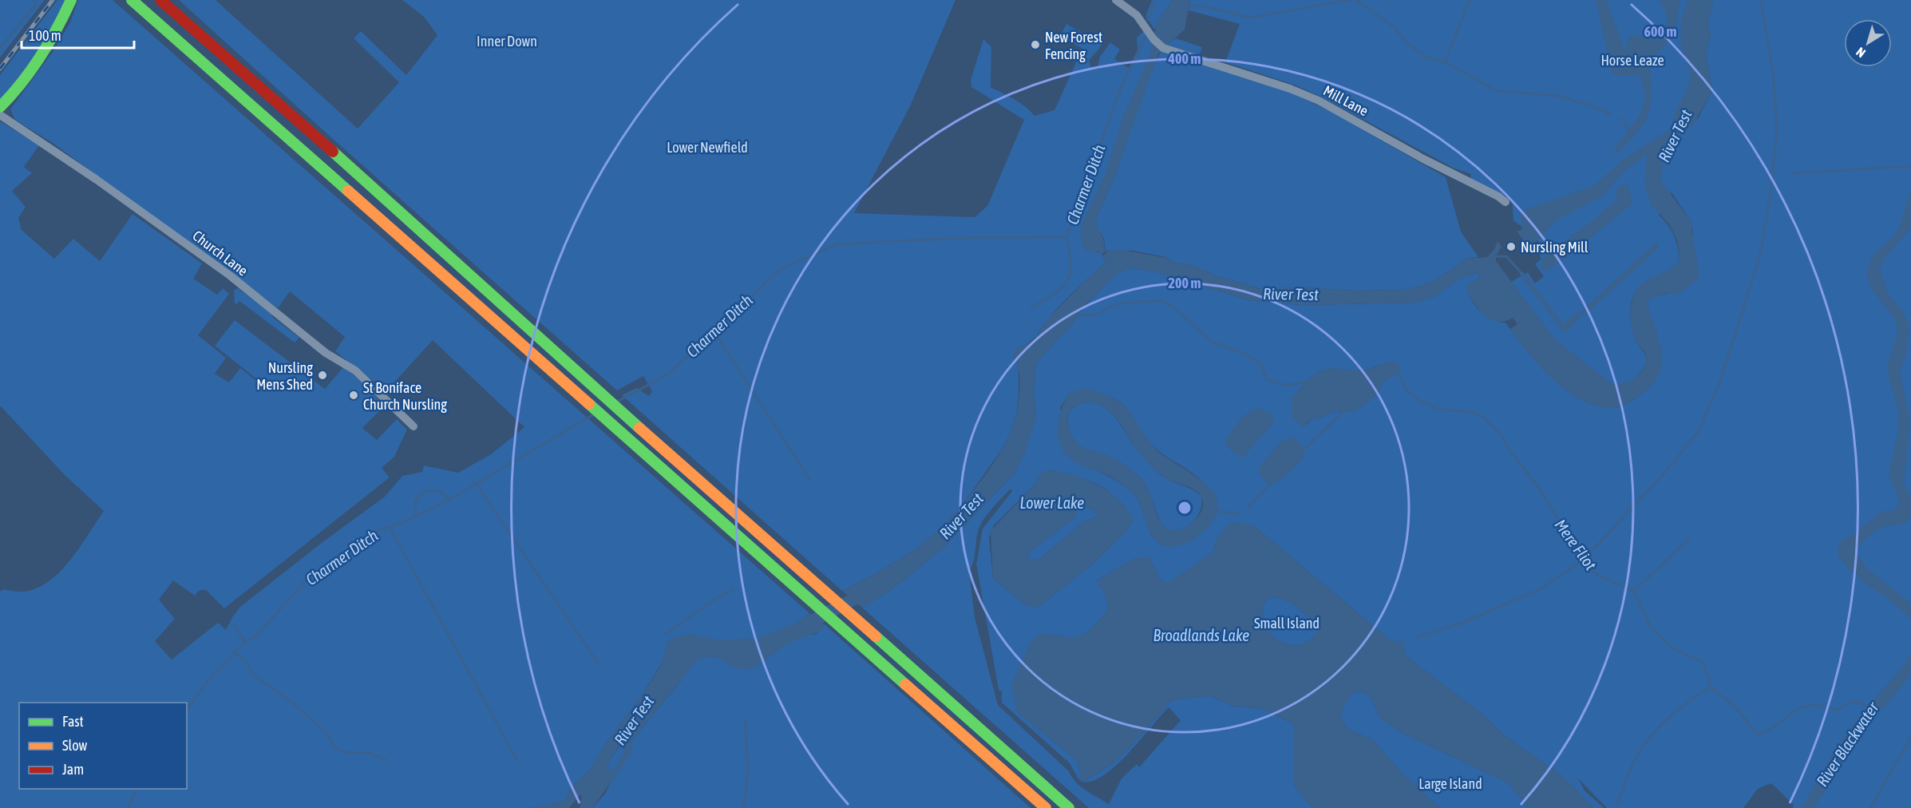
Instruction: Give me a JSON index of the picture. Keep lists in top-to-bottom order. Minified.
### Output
{"streets":{"street":["Mill Lane","Church Lane"]},"water":["River Test","Charmer Ditch","Lower Lake","Mere Fliot","Broadlands Lake","River Blackwater"],"parks":["Inner Down","Horse Leaze","Lower Newfield","Small Island","Large Island"],"places":["New Forest Fencing","Nursling Mill","Nursling Mens Shed","St Boniface Church Nursling"],"legend":["Fast","Slow","Jam"],"scale_bar":"100 m","north":"bottom left","rings":["600 m","400 m","200 m"]}
